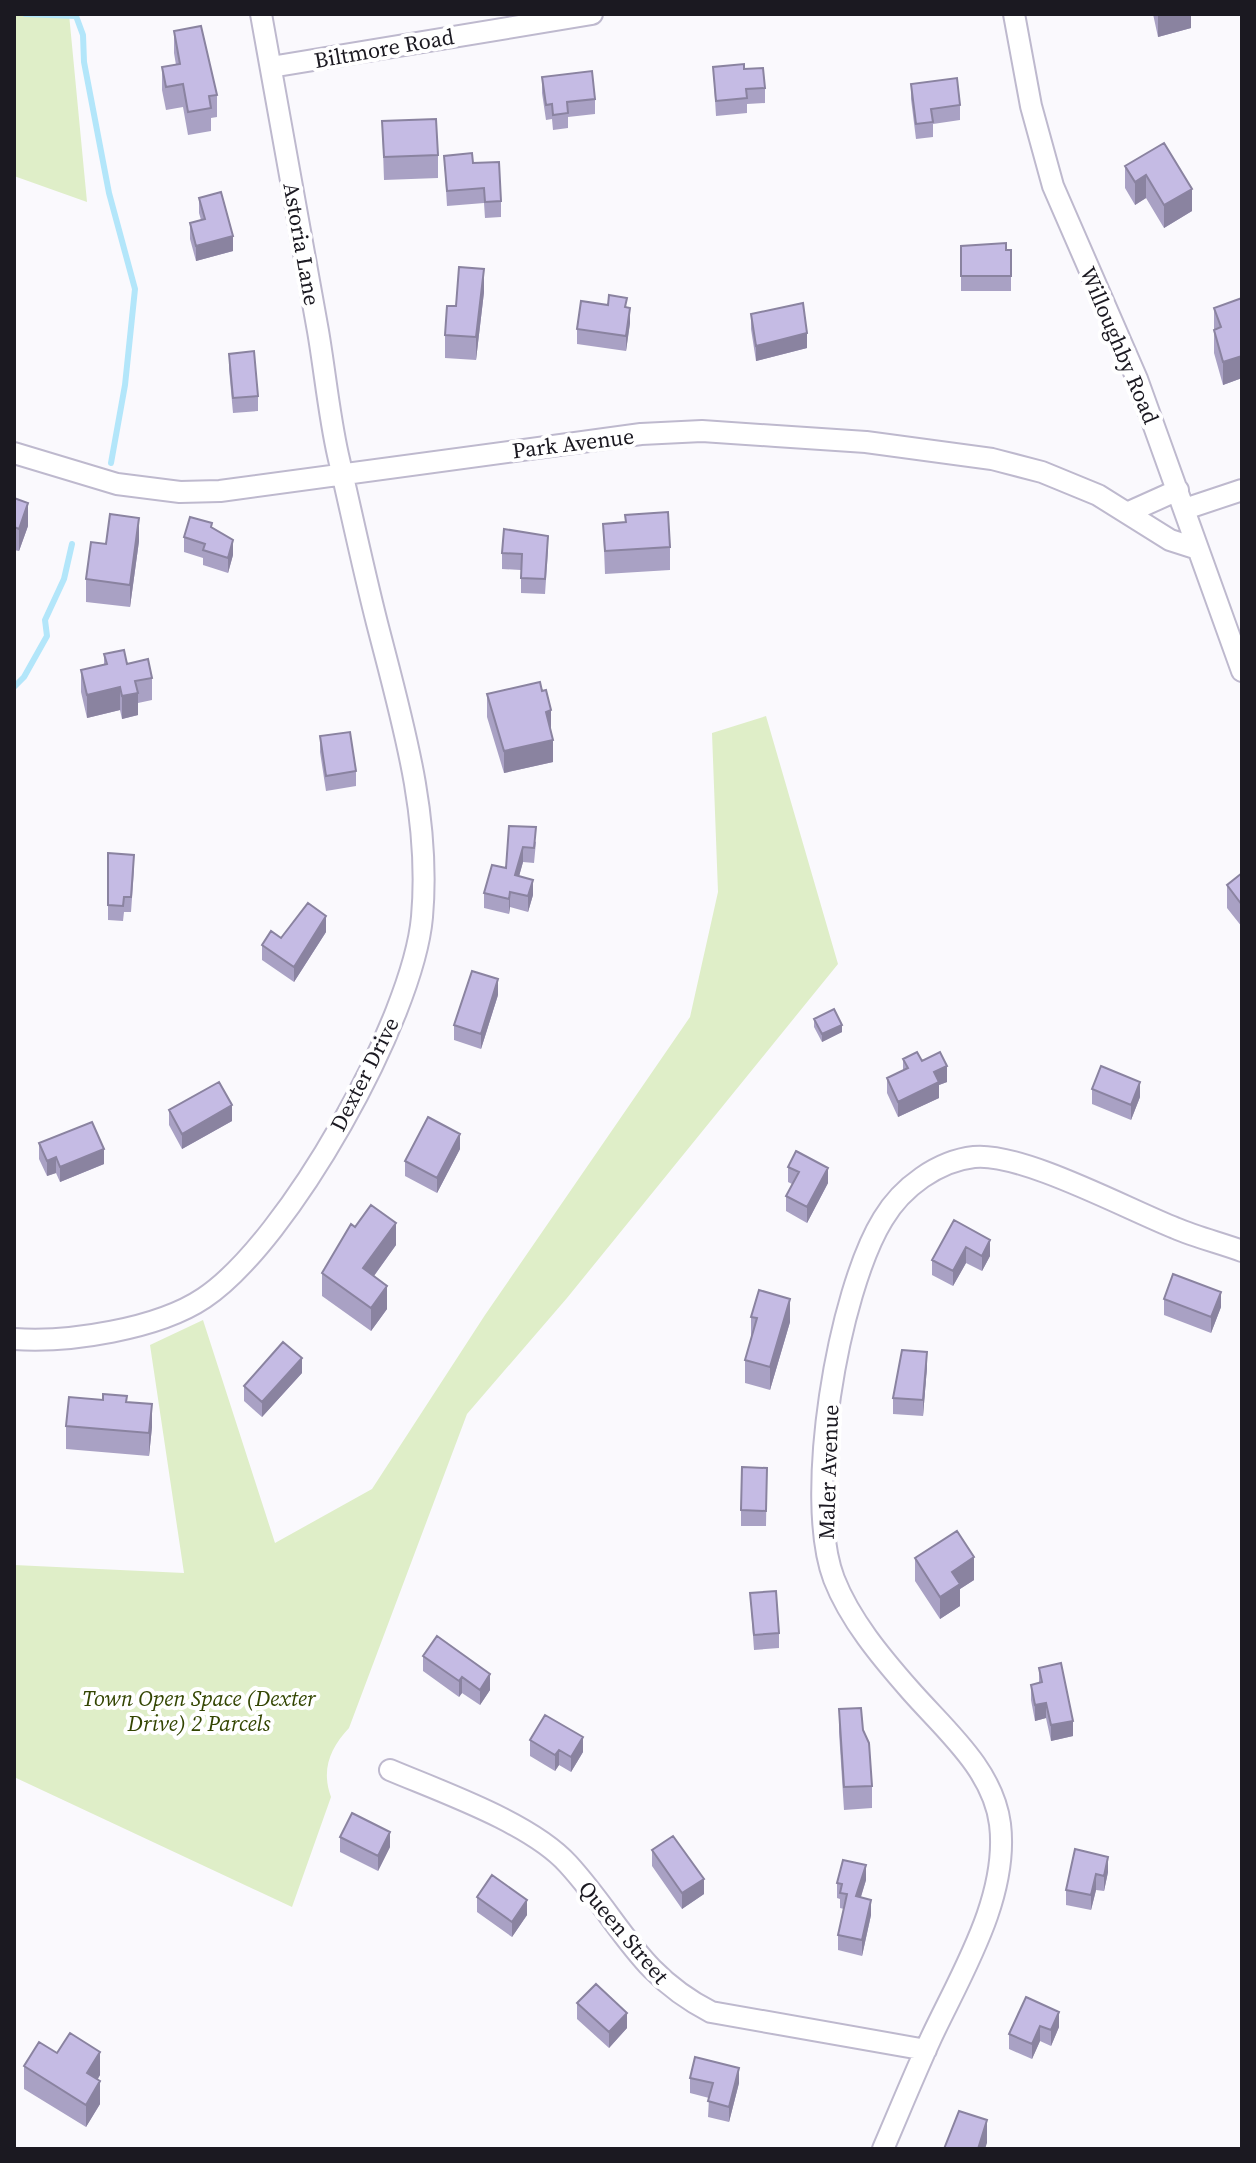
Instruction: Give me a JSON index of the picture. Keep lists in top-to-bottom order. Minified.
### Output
{"streets":{"street":["Biltmore Road","Astoria Lane","Willoughby Road","Park Avenue","Dexter Drive","Maler Avenue","Queen Street"]},"crossings":[["Biltmore Road","Astoria Lane"],["Astoria Lane","Park Avenue"],["Astoria Lane","Dexter Drive"],["Willoughby Road","Park Avenue"],["Park Avenue","Dexter Drive"],["Maler Avenue","Queen Street"]],"parks":["Town Open Space (Dexter Drive) 2 Parcels"]}
